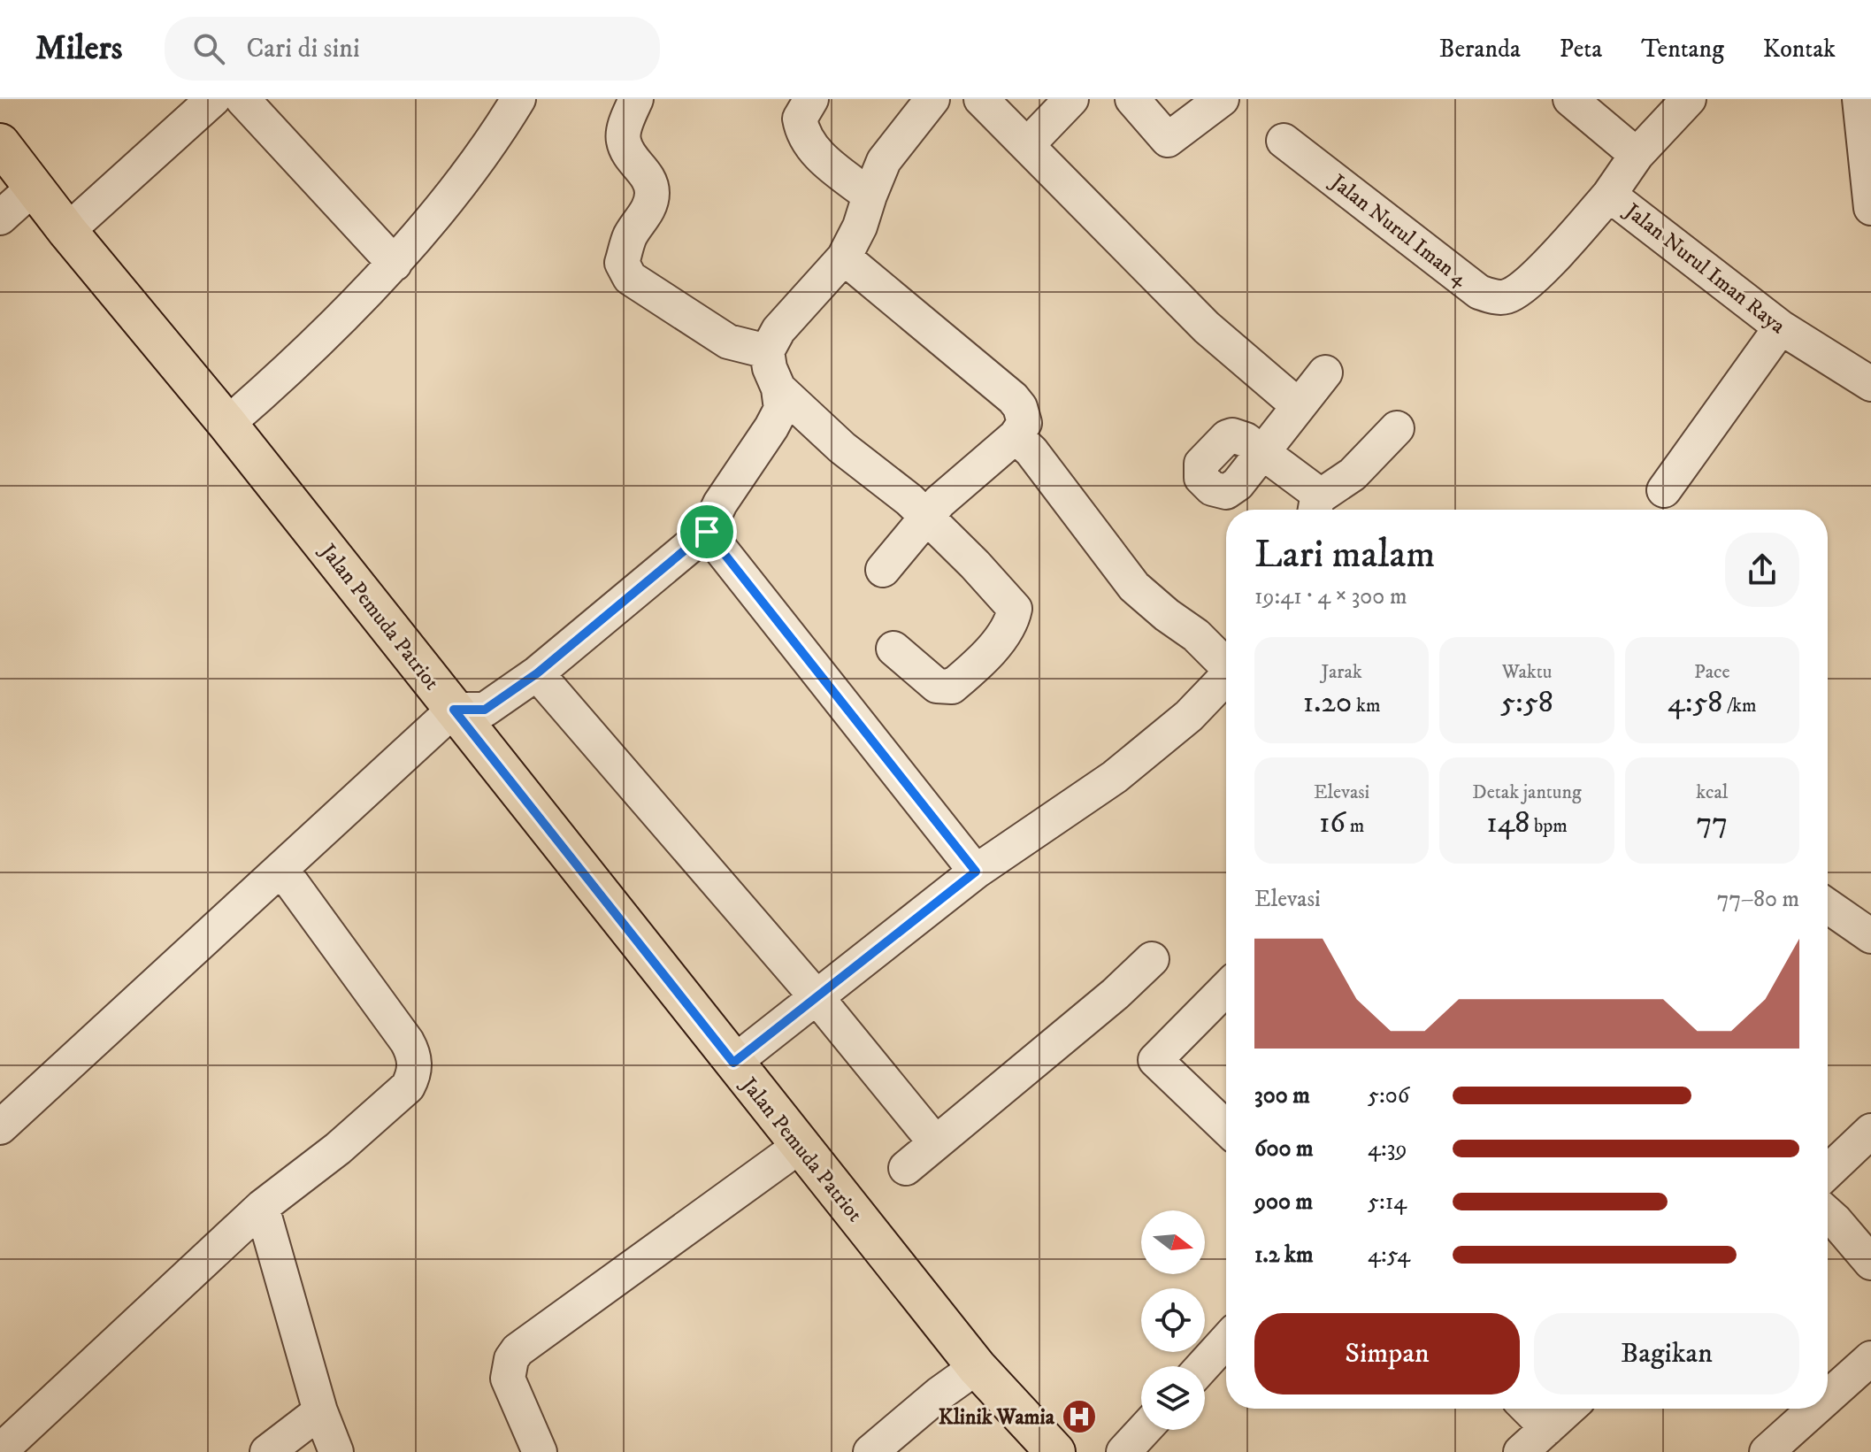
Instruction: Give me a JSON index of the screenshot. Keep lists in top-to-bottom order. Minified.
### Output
{"streets":{"main road":["Jalan Pemuda Patriot"],"street":["Jalan Nurul Iman 4","Jalan Nurul Iman Raya"]},"crossings":[["Jalan Nurul Iman 4","Jalan Nurul Iman Raya"]],"places":{"hospital":["Klinik Wamia"]},"north":"right","page":{"header":"Milers","search":"Cari di sini","nav":["Beranda","Peta","Tentang","Kontak"],"heading":["Lari malam","19:41 · 4 × 300 m"],"stats":[["Jarak","1.20 km"],["Waktu","5:58"],["Pace","4:58 /km"],["Elevasi","16 m"],["Detak jantung","148 bpm"],["kcal","77"]],"chart":["Elevasi","77–80 m"],"list":[{"name":"300 m","note":"5:06"},{"name":"600 m","note":"4:39"},{"name":"900 m","note":"5:14"},{"name":"1.2 km","note":"4:54"}],"buttons":["Simpan","Bagikan"]}}
